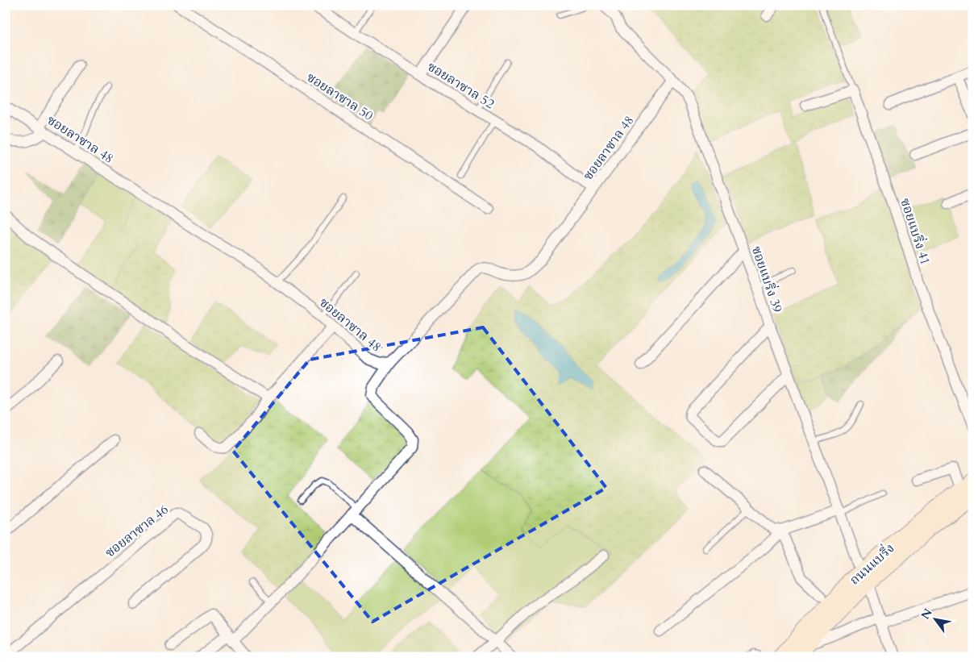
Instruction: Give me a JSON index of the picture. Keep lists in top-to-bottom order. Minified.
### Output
{"streets":{"main road":["ถนนแบริ่ง"],"street":["ซอยลาซาล 52","ซอยลาซาล 50","ซอยลาซาล 48","ซอยแบริ่ง 41","ซอยแบริ่ง 39","ซอยลาซาล 46"]},"crossings":[["ซอยลาซาล 52","ซอยลาซาล 48"],["ซอยลาซาล 48","ซอยแบริ่ง 39"],["ซอยแบริ่ง 39","ถนนแบริ่ง"]],"north":"top left"}
